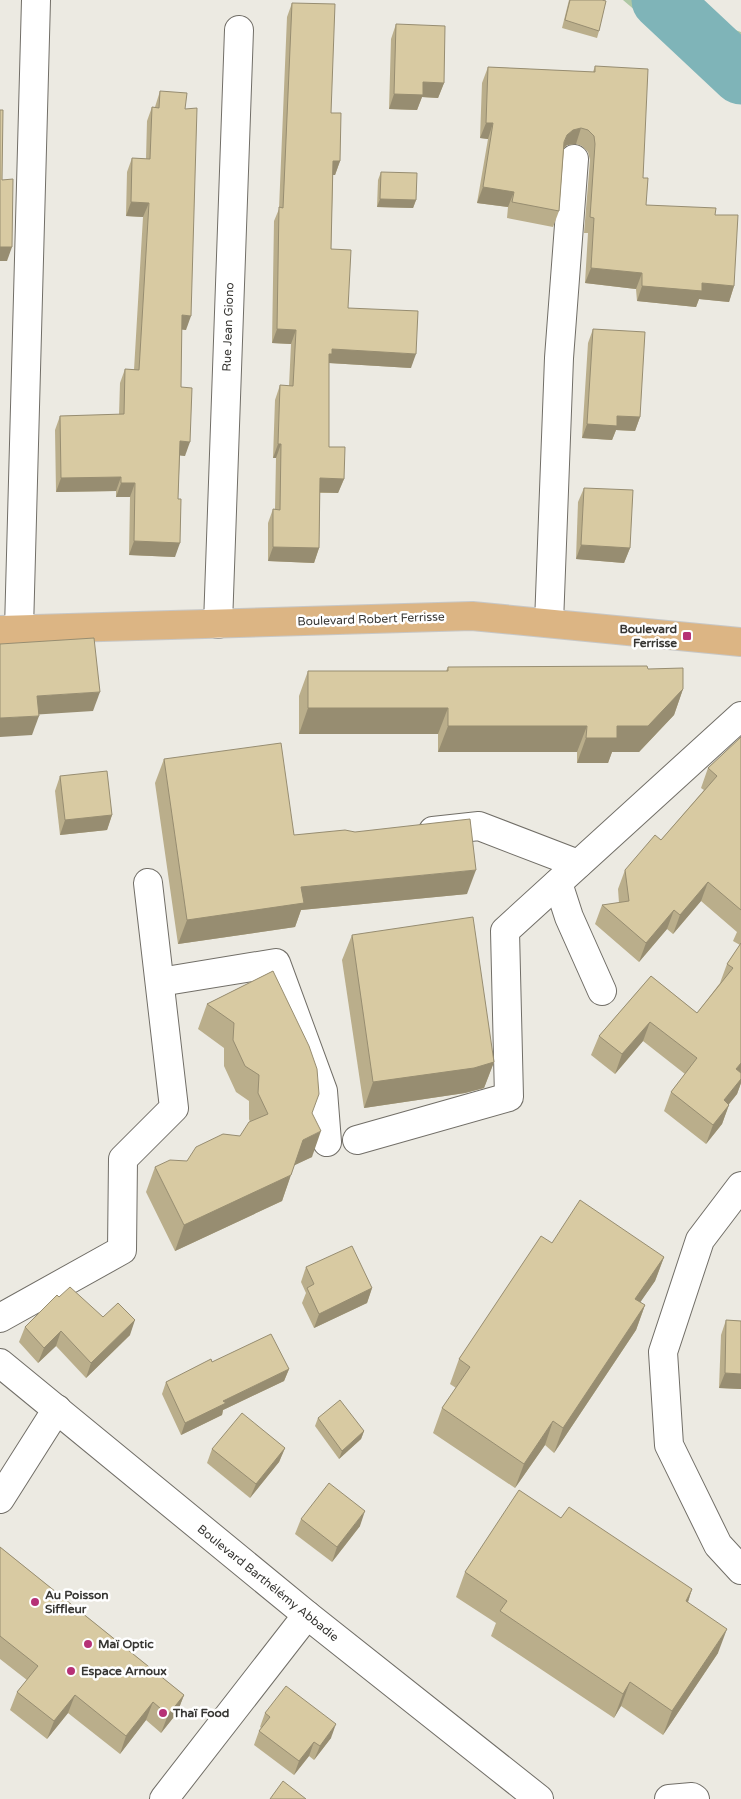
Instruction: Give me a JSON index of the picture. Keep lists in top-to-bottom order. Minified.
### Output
{"streets":{"main road":["Boulevard Robert Ferrisse"],"street":["Rue Jean Giono","Boulevard Barthélémy Abbadie"]},"crossings":[["Rue Jean Giono","Boulevard Robert Ferrisse"]],"places":{"transit":["Boulevard Ferrisse"],"other":["Au Poisson Siffleur","Maï Optic","Espace Arnoux","Thaï Food"]}}
